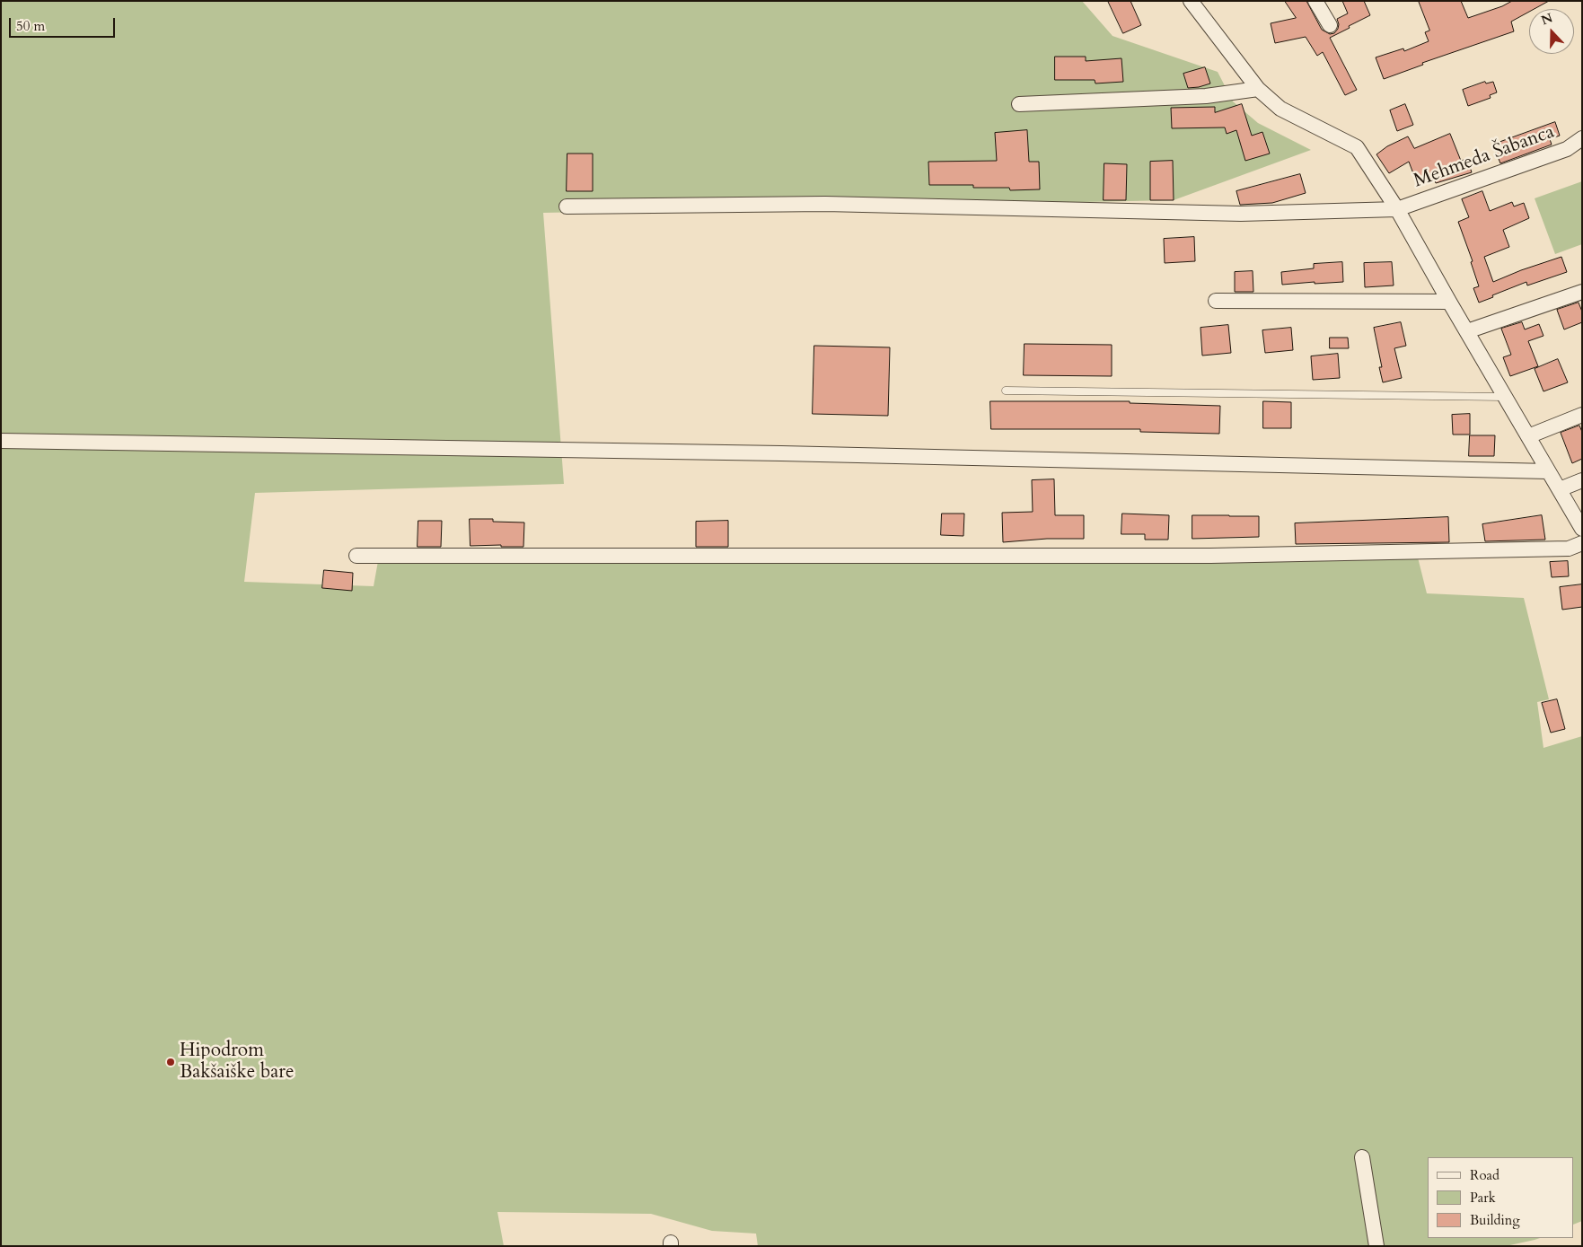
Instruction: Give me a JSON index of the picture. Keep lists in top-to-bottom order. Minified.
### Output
{"streets":{"street":["Mehmeda Šabanca"]},"places":["Hipodrom Bakšaiške bare"],"legend":["Road","Park","Building"],"scale_bar":"50 m","north":"top"}
